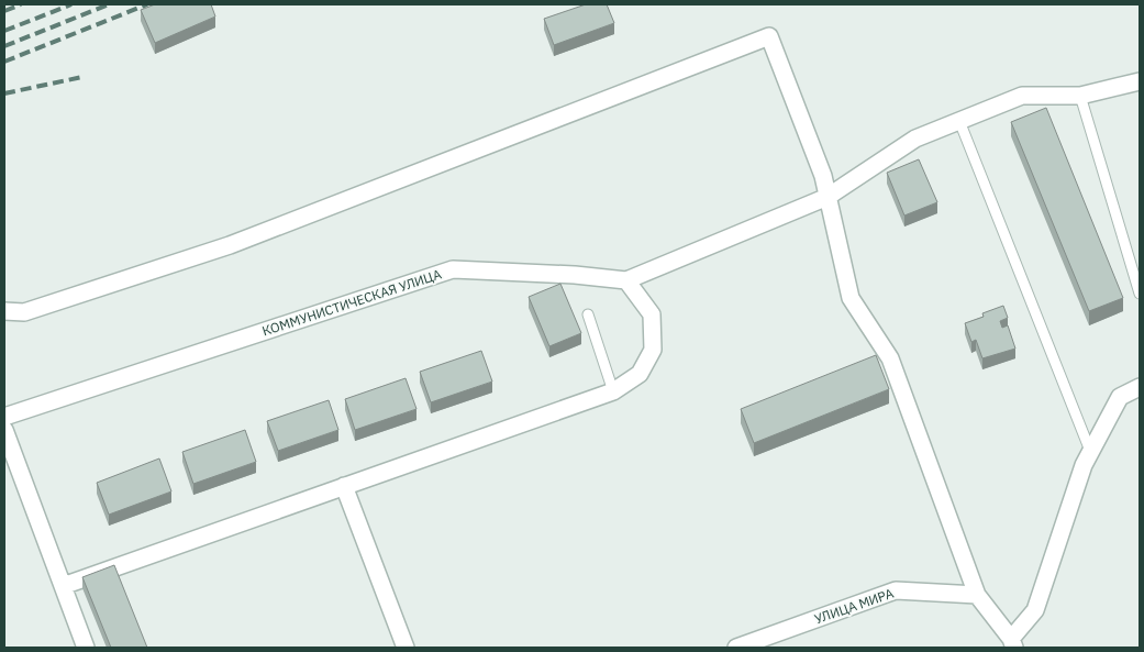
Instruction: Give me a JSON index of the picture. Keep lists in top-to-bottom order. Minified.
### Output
{"streets":{"street":["КОММУНИСТИЧЕСКАЯ УЛИЦА","УЛИЦА МИРА"]}}
